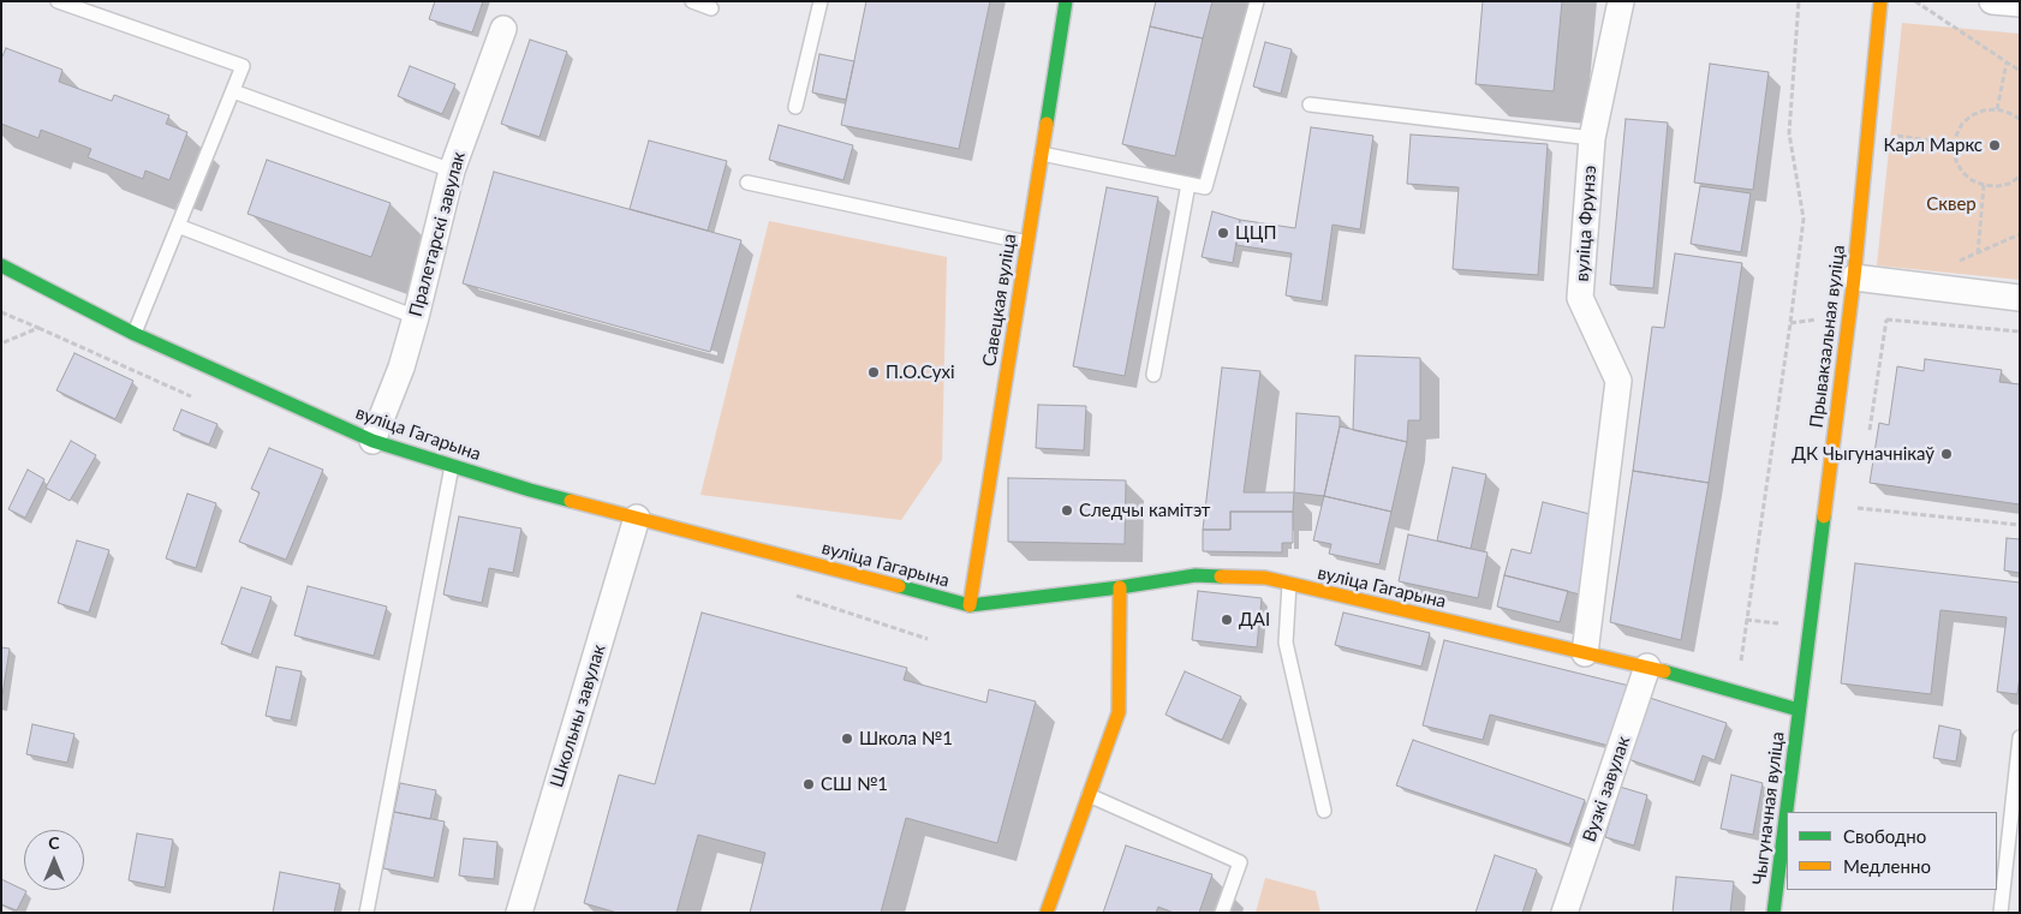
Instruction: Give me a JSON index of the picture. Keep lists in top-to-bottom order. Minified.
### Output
{"streets":{"street":["вуліца Фрунзэ","Пралетарскі завулак","Савецкая вуліца","Прывакзальная вуліца","вуліца Гагарына","Школьны завулак","Вузкі завулак","Чыгуначная вуліца"]},"crossings":[["вуліца Фрунзэ","вуліца Гагарына"],["Пралетарскі завулак","вуліца Гагарына"],["Савецкая вуліца","вуліца Гагарына"],["Прывакзальная вуліца","вуліца Гагарына"],["Прывакзальная вуліца","Чыгуначная вуліца"],["вуліца Гагарына","Школьны завулак"],["вуліца Гагарына","Вузкі завулак"],["вуліца Гагарына","Чыгуначная вуліца"]],"parks":["Сквер"],"places":["Карл Маркс","ЦЦП","П.О.Сухі","ДК Чыгуначнікаў","Следчы камітэт","ДАІ","Школа №1","СШ №1"],"legend":["Свободно","Медленно"],"north":"top"}
